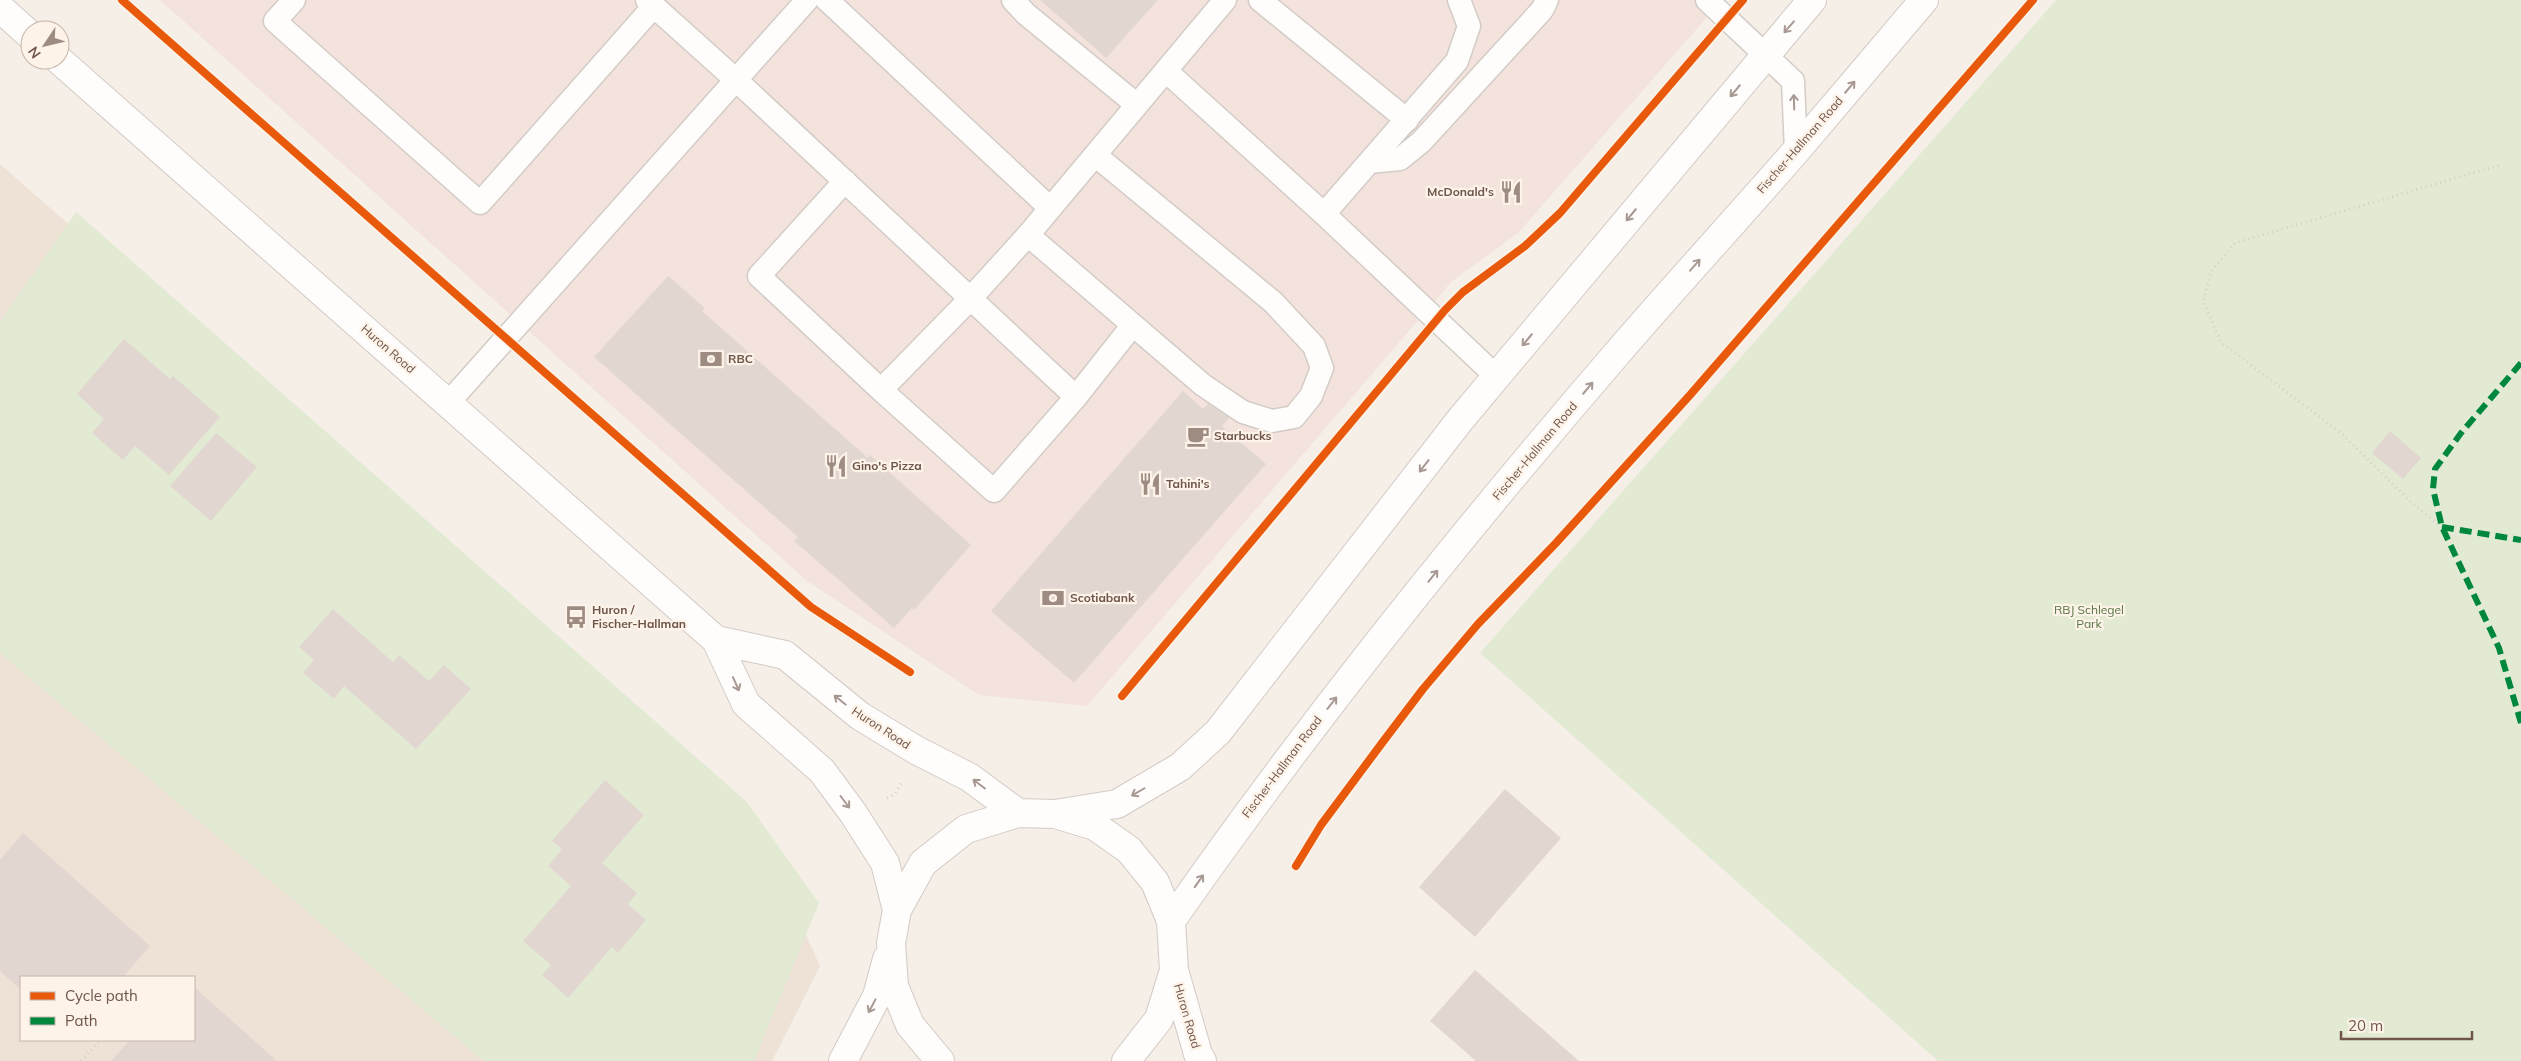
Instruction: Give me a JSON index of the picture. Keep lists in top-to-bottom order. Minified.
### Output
{"streets":{"main road":["Fischer-Hallman Road","Huron Road"]},"parks":["RBJ Schlegel Park"],"places":{"restaurant":["McDonald's","Gino's Pizza","Tahini's"],"bank":["RBC","Scotiabank"],"cafe":["Starbucks"],"bus stop":["Huron / Fischer-Hallman"]},"legend":["Cycle path","Path"],"scale_bar":"20 m","north":"bottom left"}
